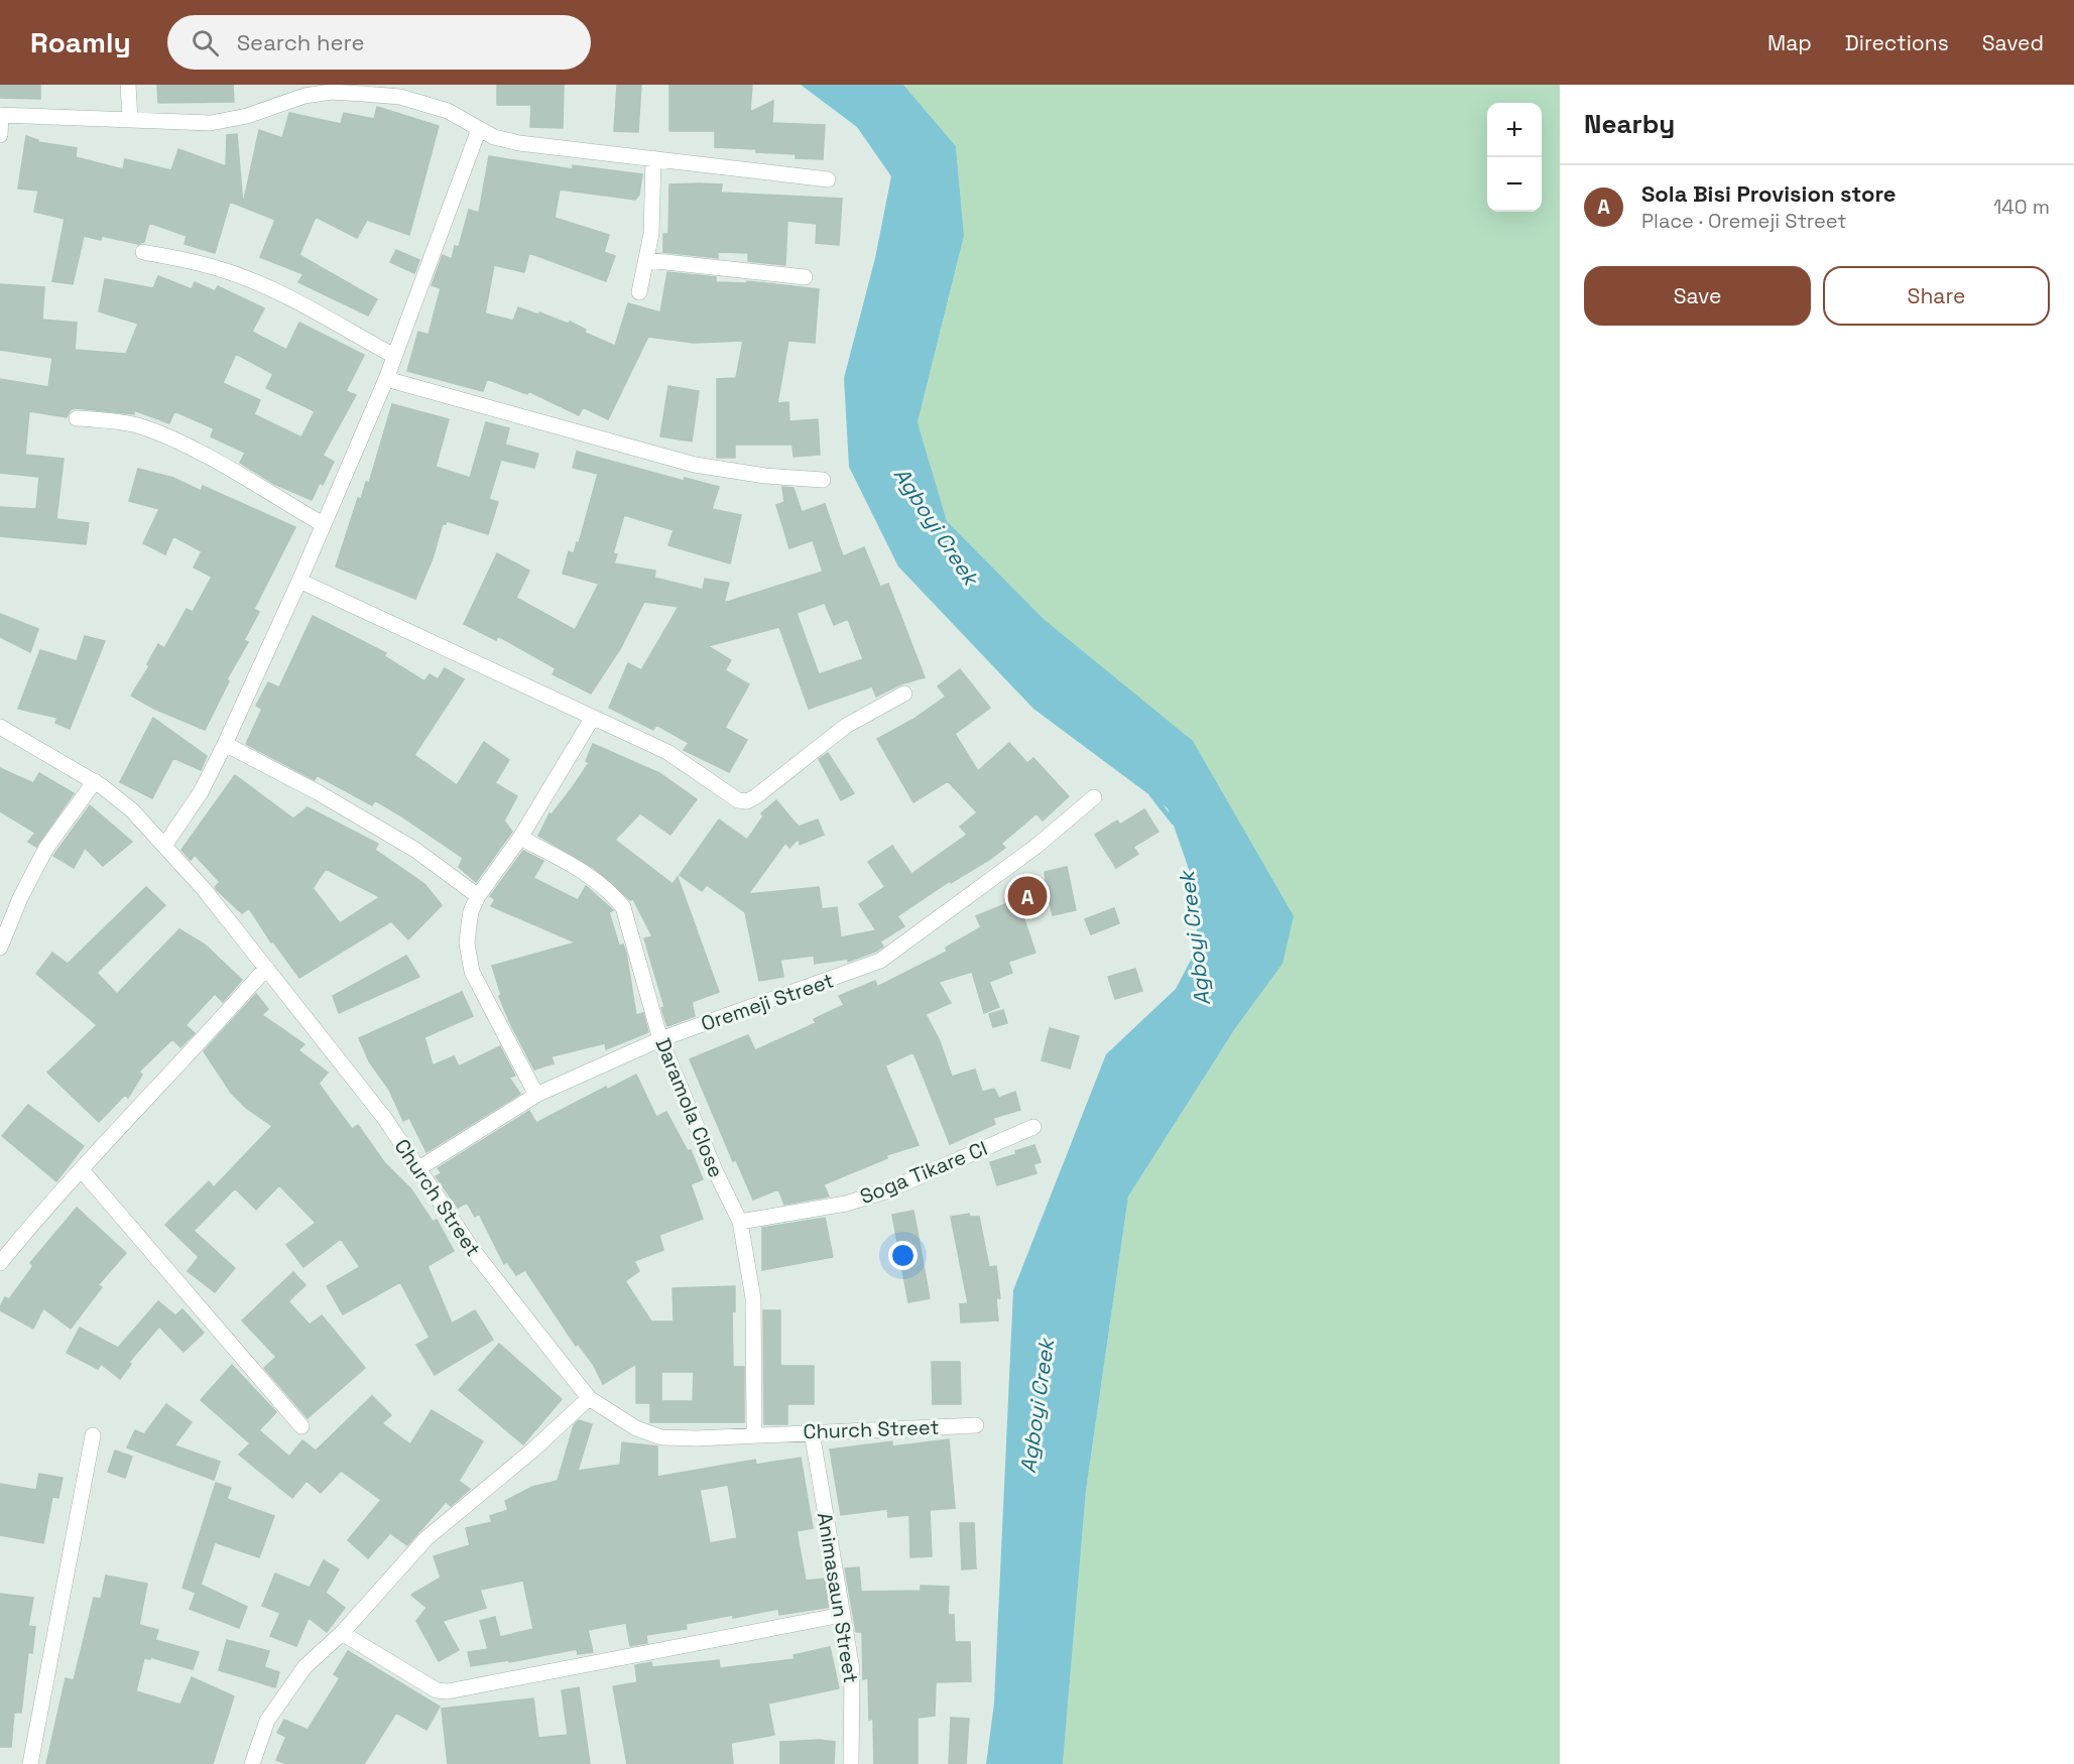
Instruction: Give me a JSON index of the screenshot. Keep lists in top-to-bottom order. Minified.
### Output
{"streets":{"street":["Oremeji Street","Daramola Close","Soga Tikare Cl","Church Street","Animasaun Street"]},"crossings":[["Oremeji Street","Daramola Close"],["Oremeji Street","Church Street"],["Daramola Close","Soga Tikare Cl"],["Daramola Close","Church Street"],["Church Street","Animasaun Street"]],"water":["Agboyi Creek"],"page":{"header":"Roamly","search":"Search here","nav":["Map","Directions","Saved"],"heading":"Nearby","map_buttons":["+","−"],"list":[{"mark":"A","name":"Sola Bisi Provision store","note":"Place · Oremeji Street","value":"140 m"}],"buttons":["Save","Share"],"pins":"A"}}
